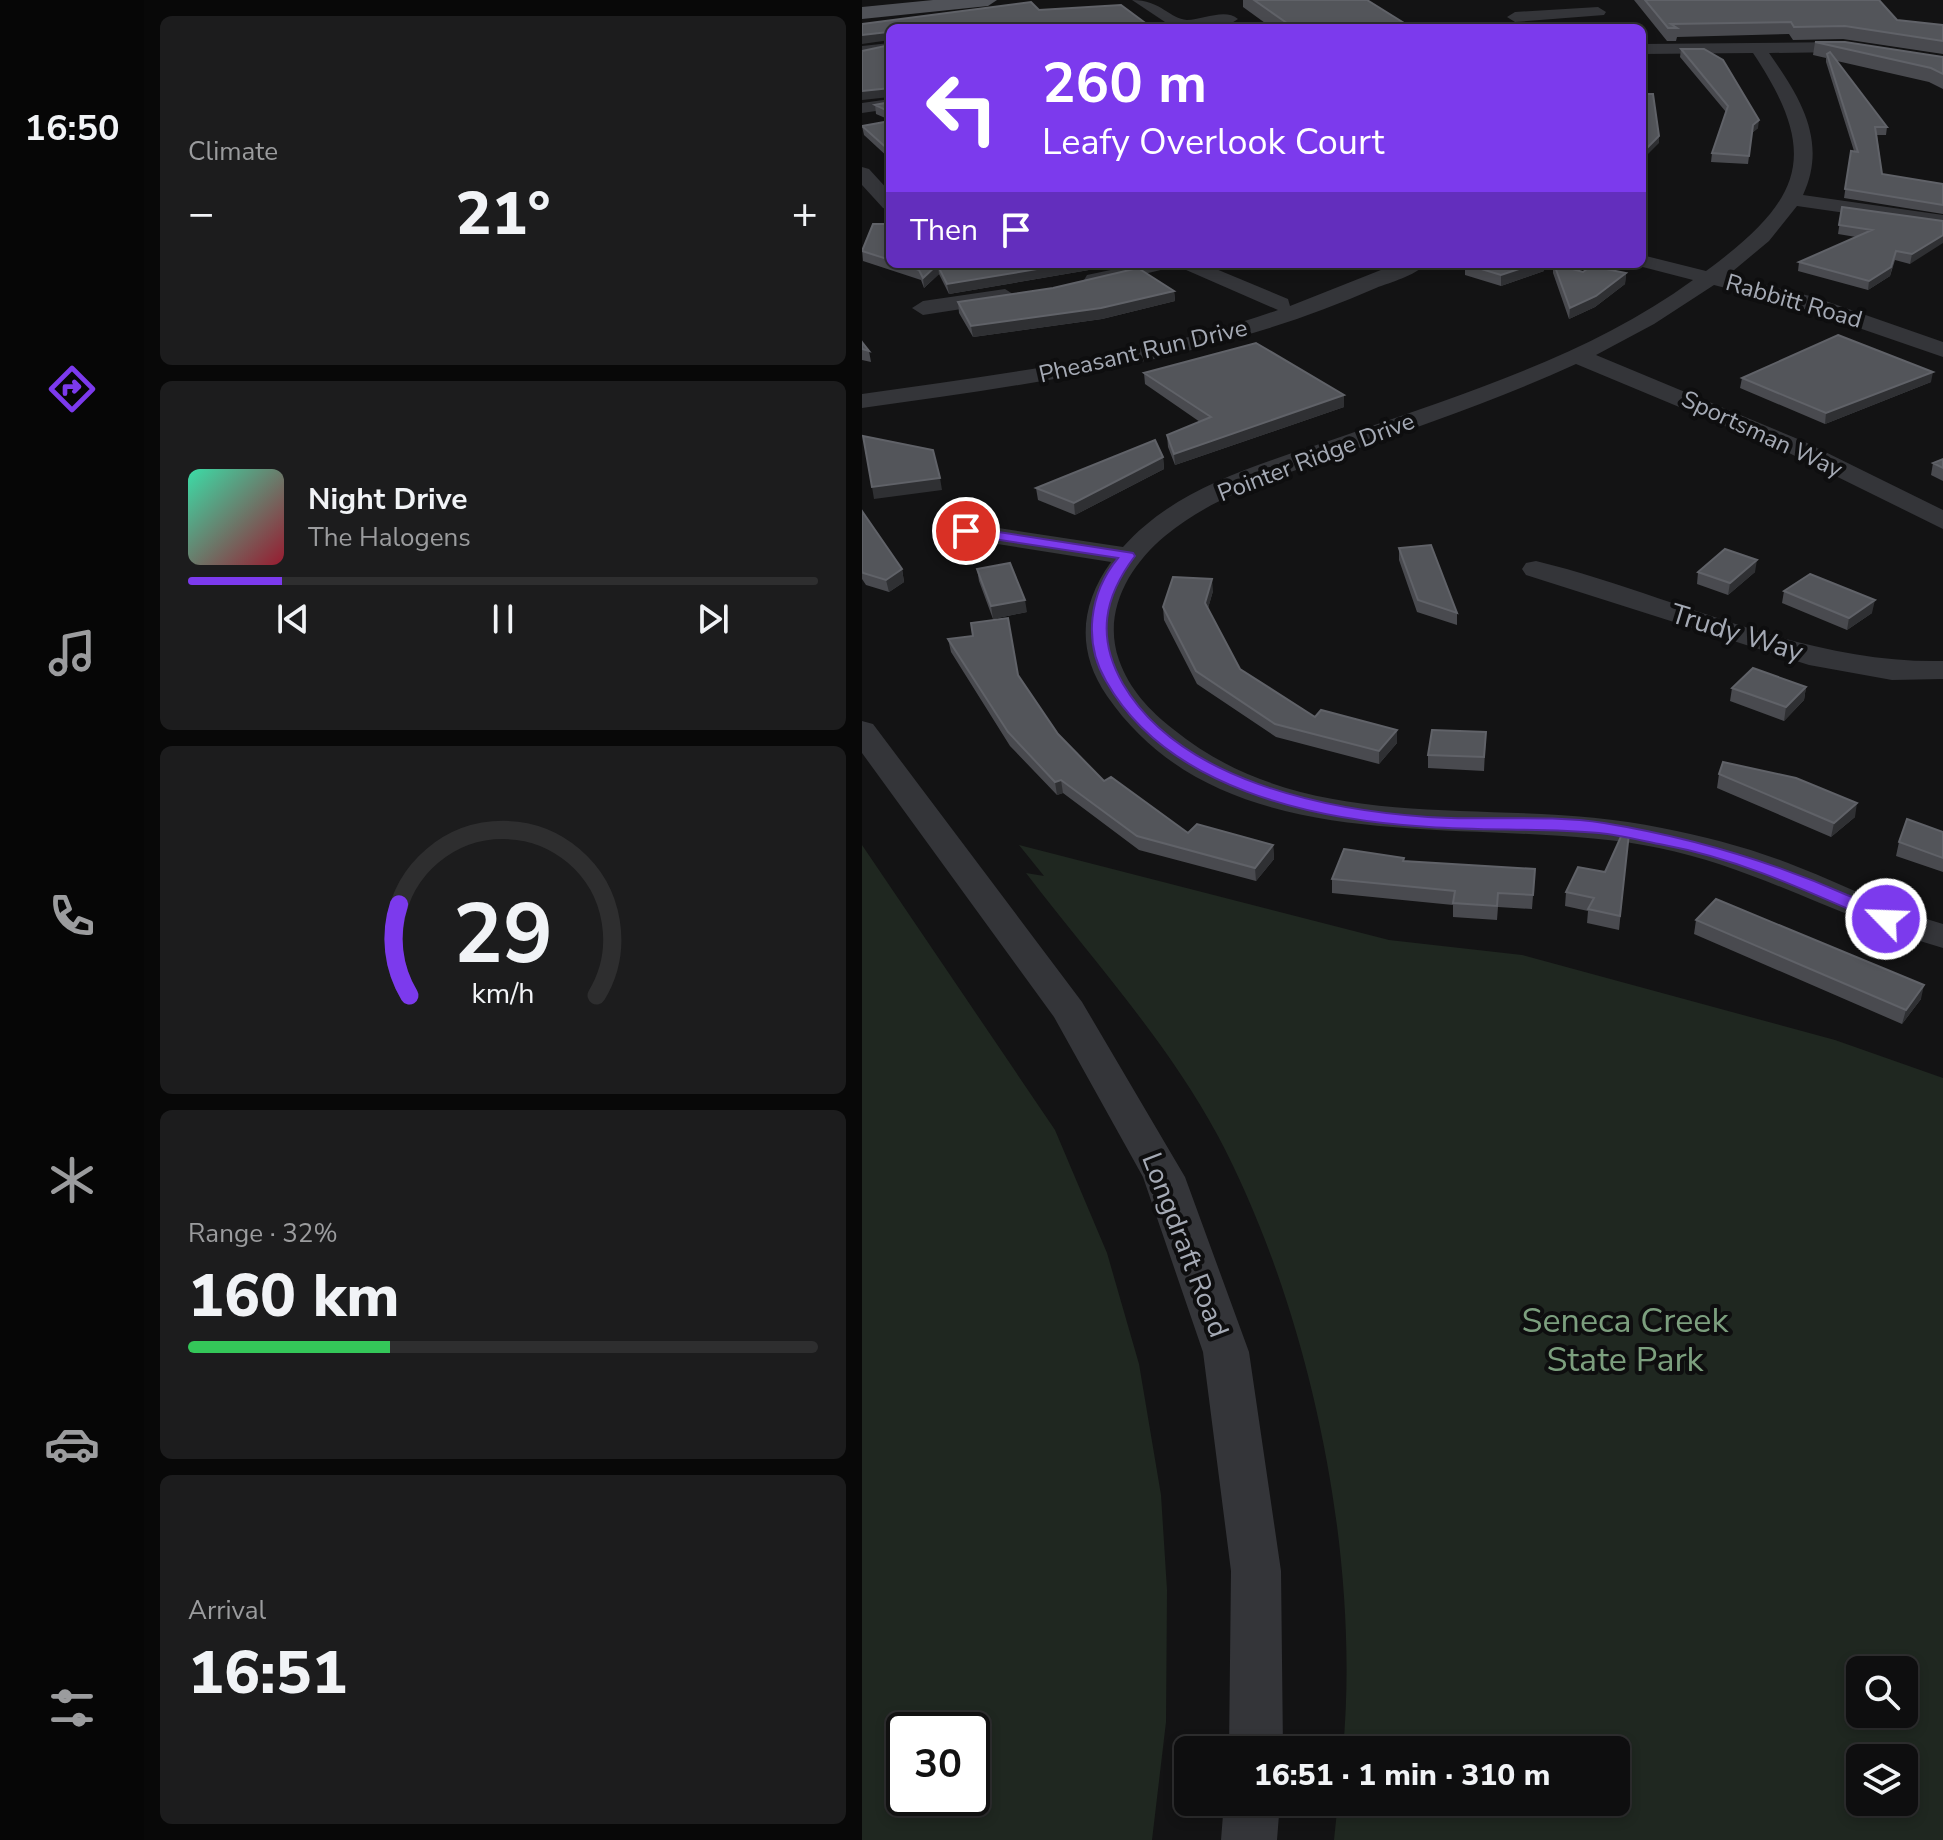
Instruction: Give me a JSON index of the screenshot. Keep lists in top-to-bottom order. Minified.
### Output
{"streets":{"street":["Rabbitt Road","Pheasant Run Drive","Sportsman Way","Pointer Ridge Drive","Trudy Way","Longdraft Road"]},"crossings":[["Rabbitt Road","Pointer Ridge Drive"],["Sportsman Way","Pointer Ridge Drive"]],"parks":["Seneca Creek State Park"],"page":{"tabs":"16:50","tile":["Climate",["Range · 32%","160 km"],["Arrival","16:51"]],"turn":["260 m","Leafy Overlook Court"],"heat":["−","21°","+"],"then":"Then","song":["Night Drive","The Halogens"],"limit":"30","trip":"16:51 · 1 min · 310 m","gauge":["29","km/h"]}}
